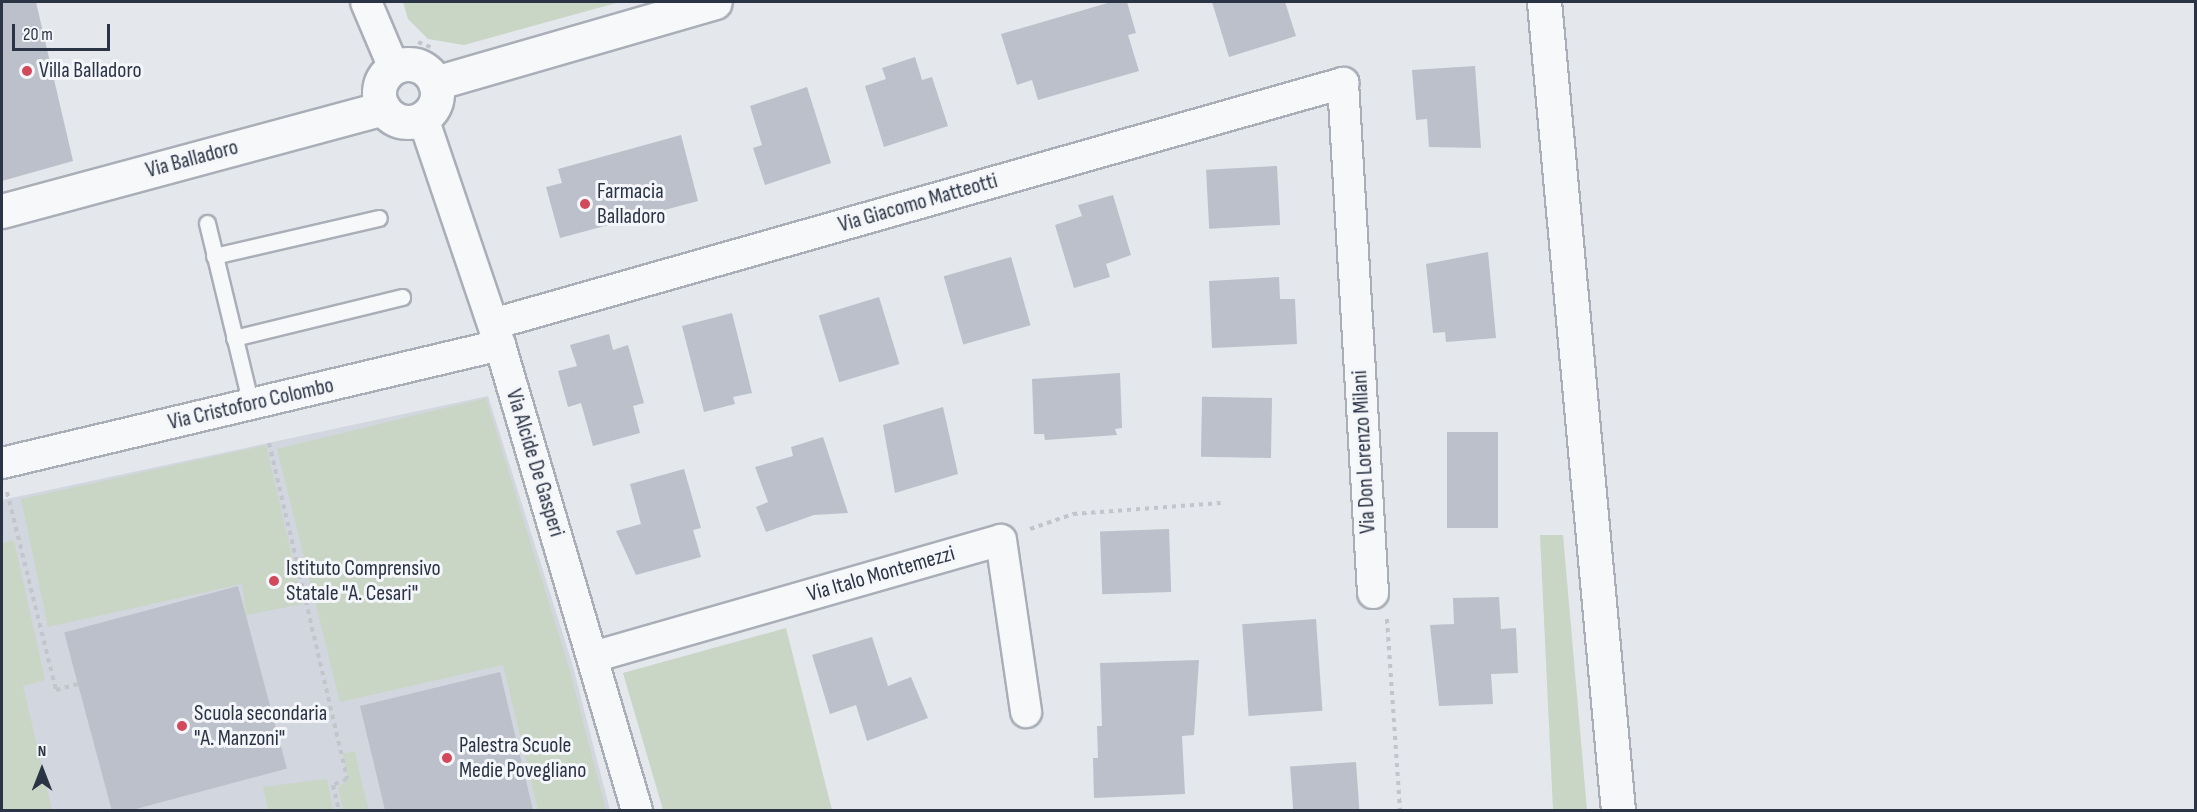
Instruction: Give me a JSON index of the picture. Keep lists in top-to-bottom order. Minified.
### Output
{"streets":{"street":["Via Balladoro","Via Giacomo Matteotti","Via Cristoforo Colombo","Via Don Lorenzo Milani","Via Alcide De Gasperi","Via Italo Montemezzi"]},"crossings":[["Via Balladoro","Via Alcide De Gasperi"],["Via Giacomo Matteotti","Via Cristoforo Colombo"],["Via Giacomo Matteotti","Via Don Lorenzo Milani"],["Via Giacomo Matteotti","Via Alcide De Gasperi"],["Via Cristoforo Colombo","Via Alcide De Gasperi"],["Via Alcide De Gasperi","Via Italo Montemezzi"]],"places":["Villa Balladoro","Farmacia Balladoro","Istituto Comprensivo Statale \"A. Cesari\"","Scuola secondaria \"A. Manzoni\"","Palestra Scuole Medie Povegliano"],"scale_bar":"20 m","north":"top"}
